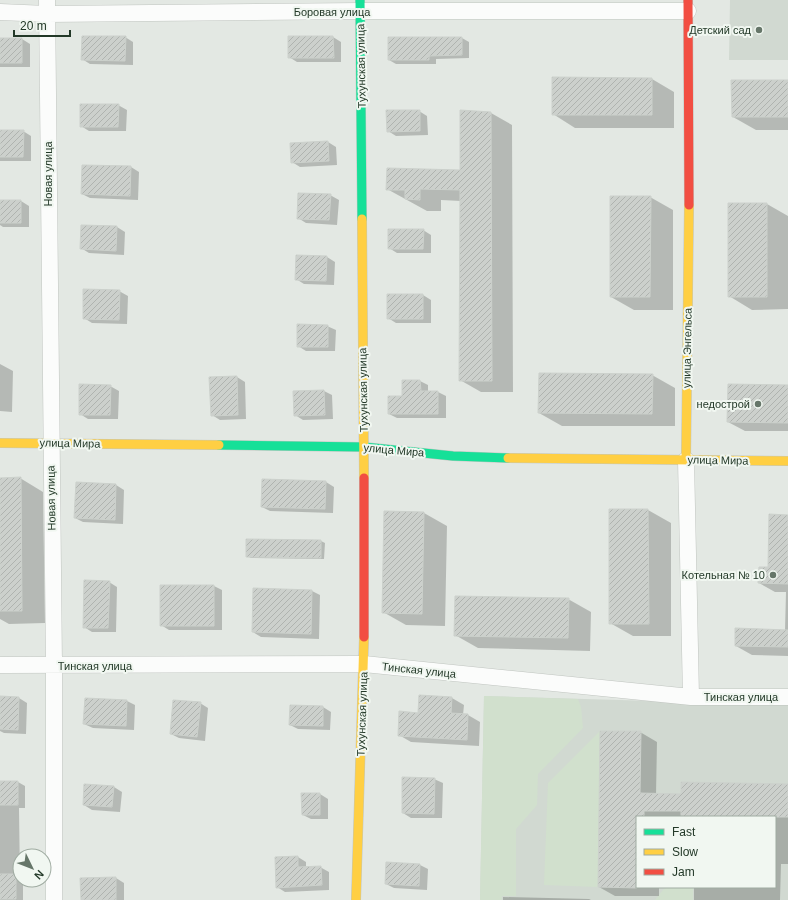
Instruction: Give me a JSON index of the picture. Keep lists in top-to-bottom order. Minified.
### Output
{"streets":{"street":["Боровая улица","Тухунская улица","Новая улица","улица Энгельса","улица Мира","Тинская улица"]},"crossings":[["Боровая улица","Тухунская улица"],["Боровая улица","Новая улица"],["Боровая улица","улица Энгельса"],["Тухунская улица","улица Мира"],["Тухунская улица","Тинская улица"],["Новая улица","улица Мира"],["Новая улица","Тинская улица"],["улица Энгельса","улица Мира"],["улица Энгельса","Тинская улица"]],"places":["Детский сад","недострой","Котельная № 10"],"legend":["Fast","Slow","Jam"],"scale_bar":"20 m","north":"bottom right"}
